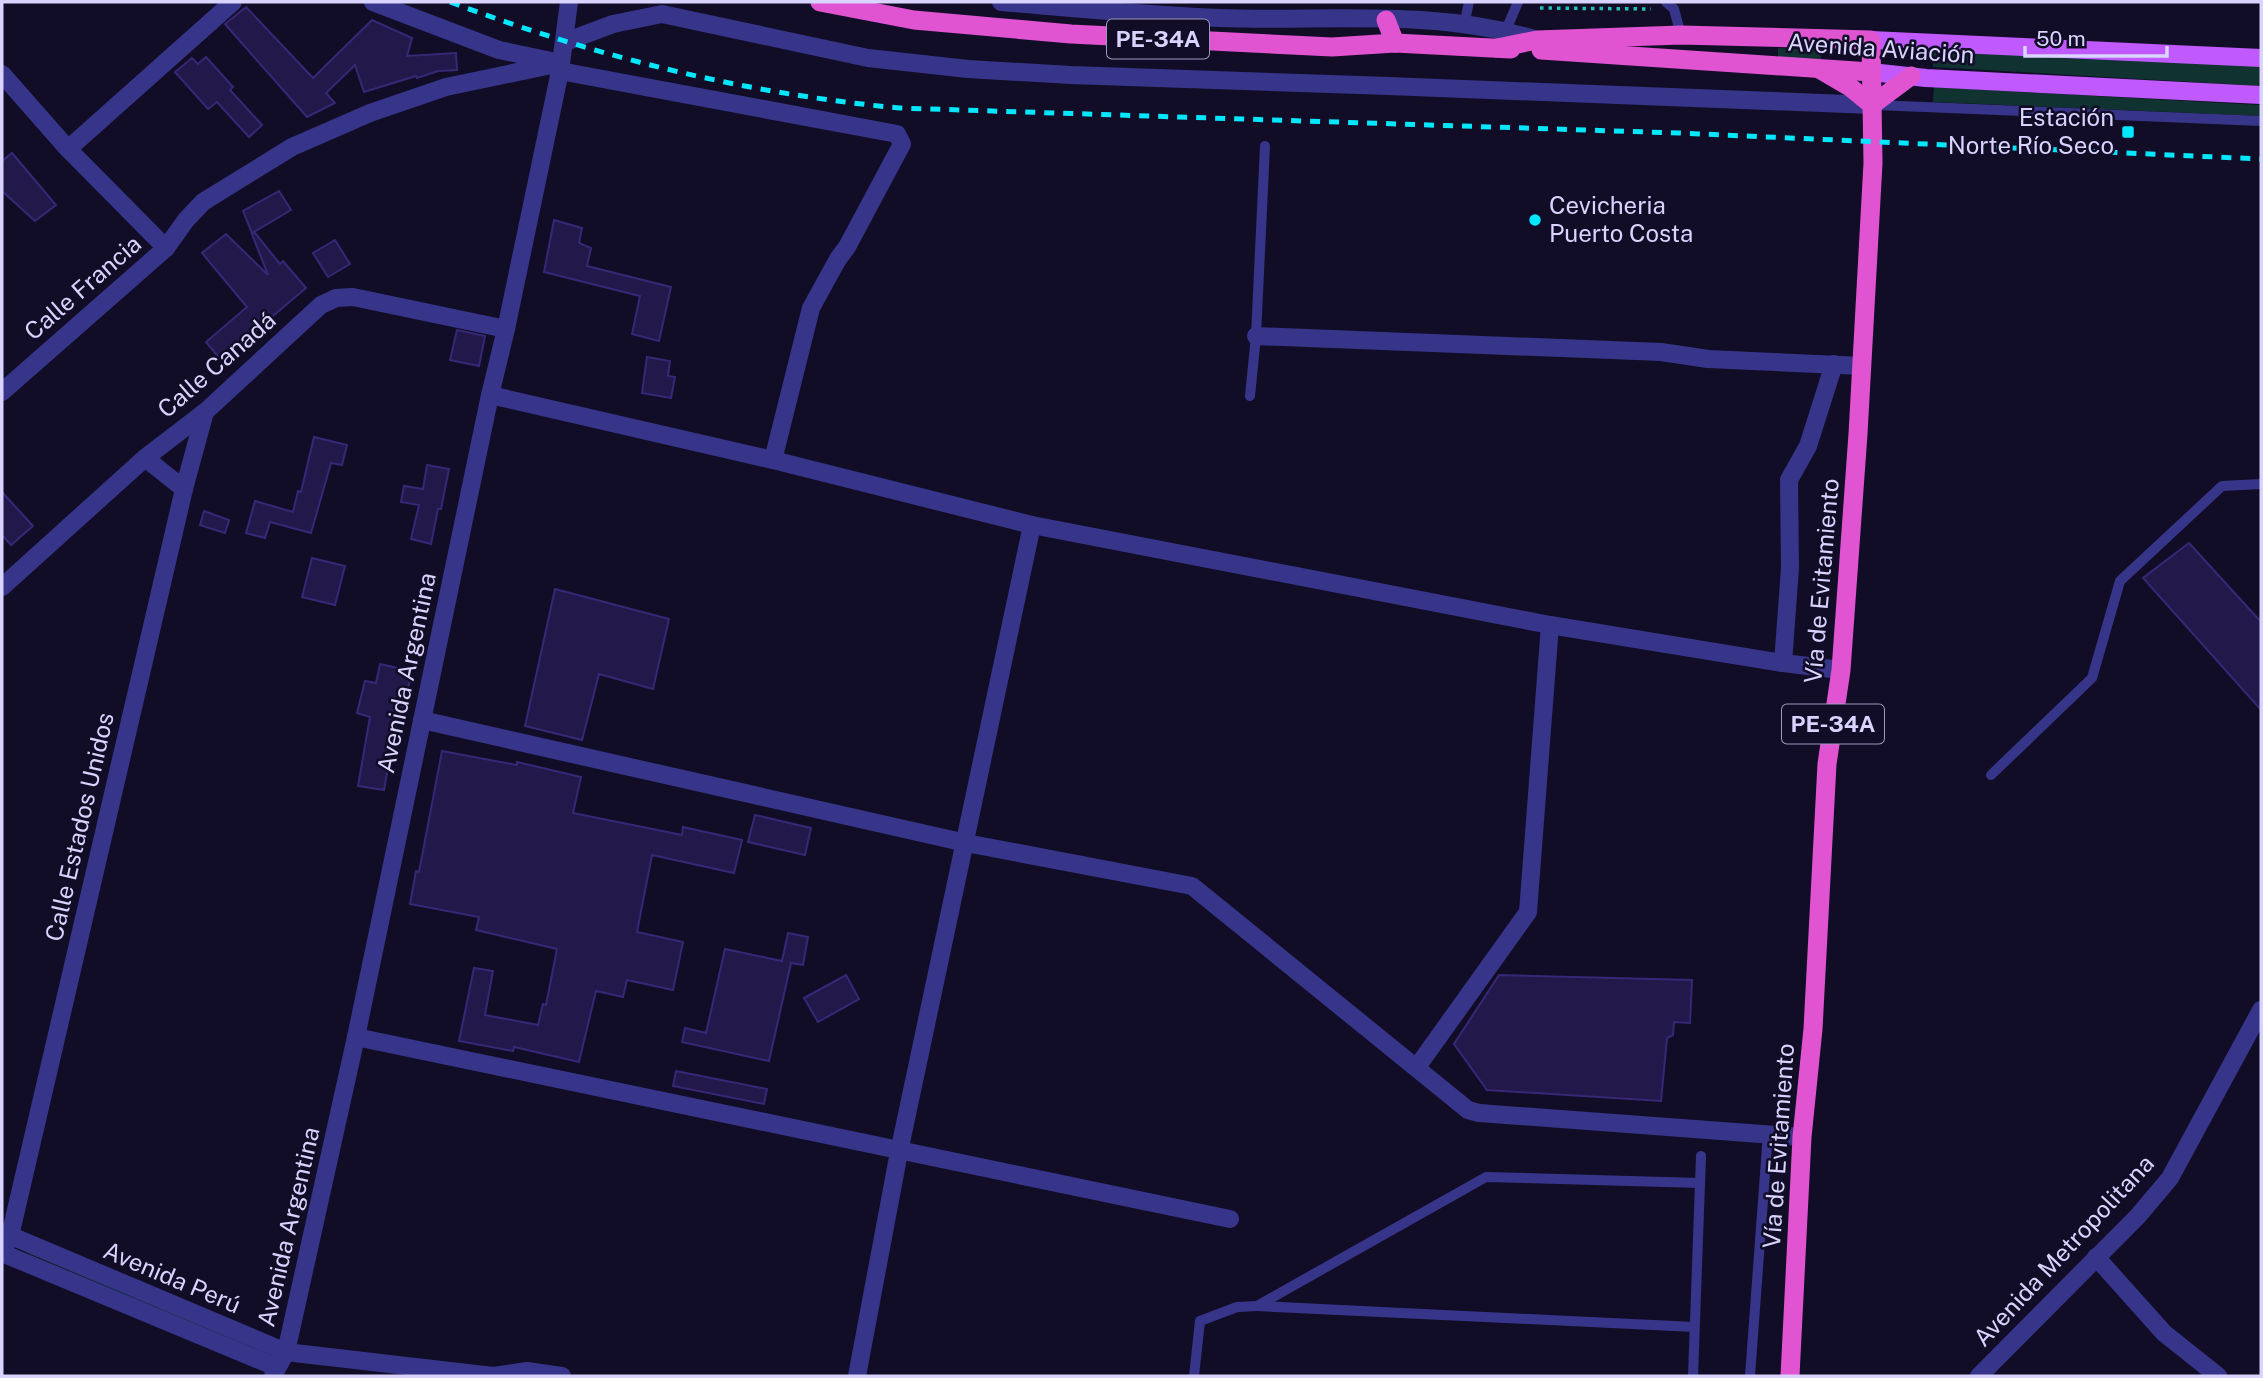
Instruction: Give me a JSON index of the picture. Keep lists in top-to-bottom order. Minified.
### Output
{"streets":{"highway":["PE-34A","Avenida Aviación","Vía de Evitamiento"],"street":["Calle Francia","Calle Canadá","Avenida Argentina","Calle Estados Unidos","Avenida Metropolitana","Avenida Perú"]},"crossings":[["Avenida Aviación","Vía de Evitamiento"],["Calle Francia","Avenida Argentina"],["Calle Canadá","Avenida Argentina"],["Calle Canadá","Calle Estados Unidos"],["Avenida Argentina","Avenida Perú"],["Calle Estados Unidos","Avenida Perú"]],"places":{"transit":["Estación Norte Río Seco"],"other":["Cevicheria Puerto Costa"]},"scale_bar":"50 m"}
